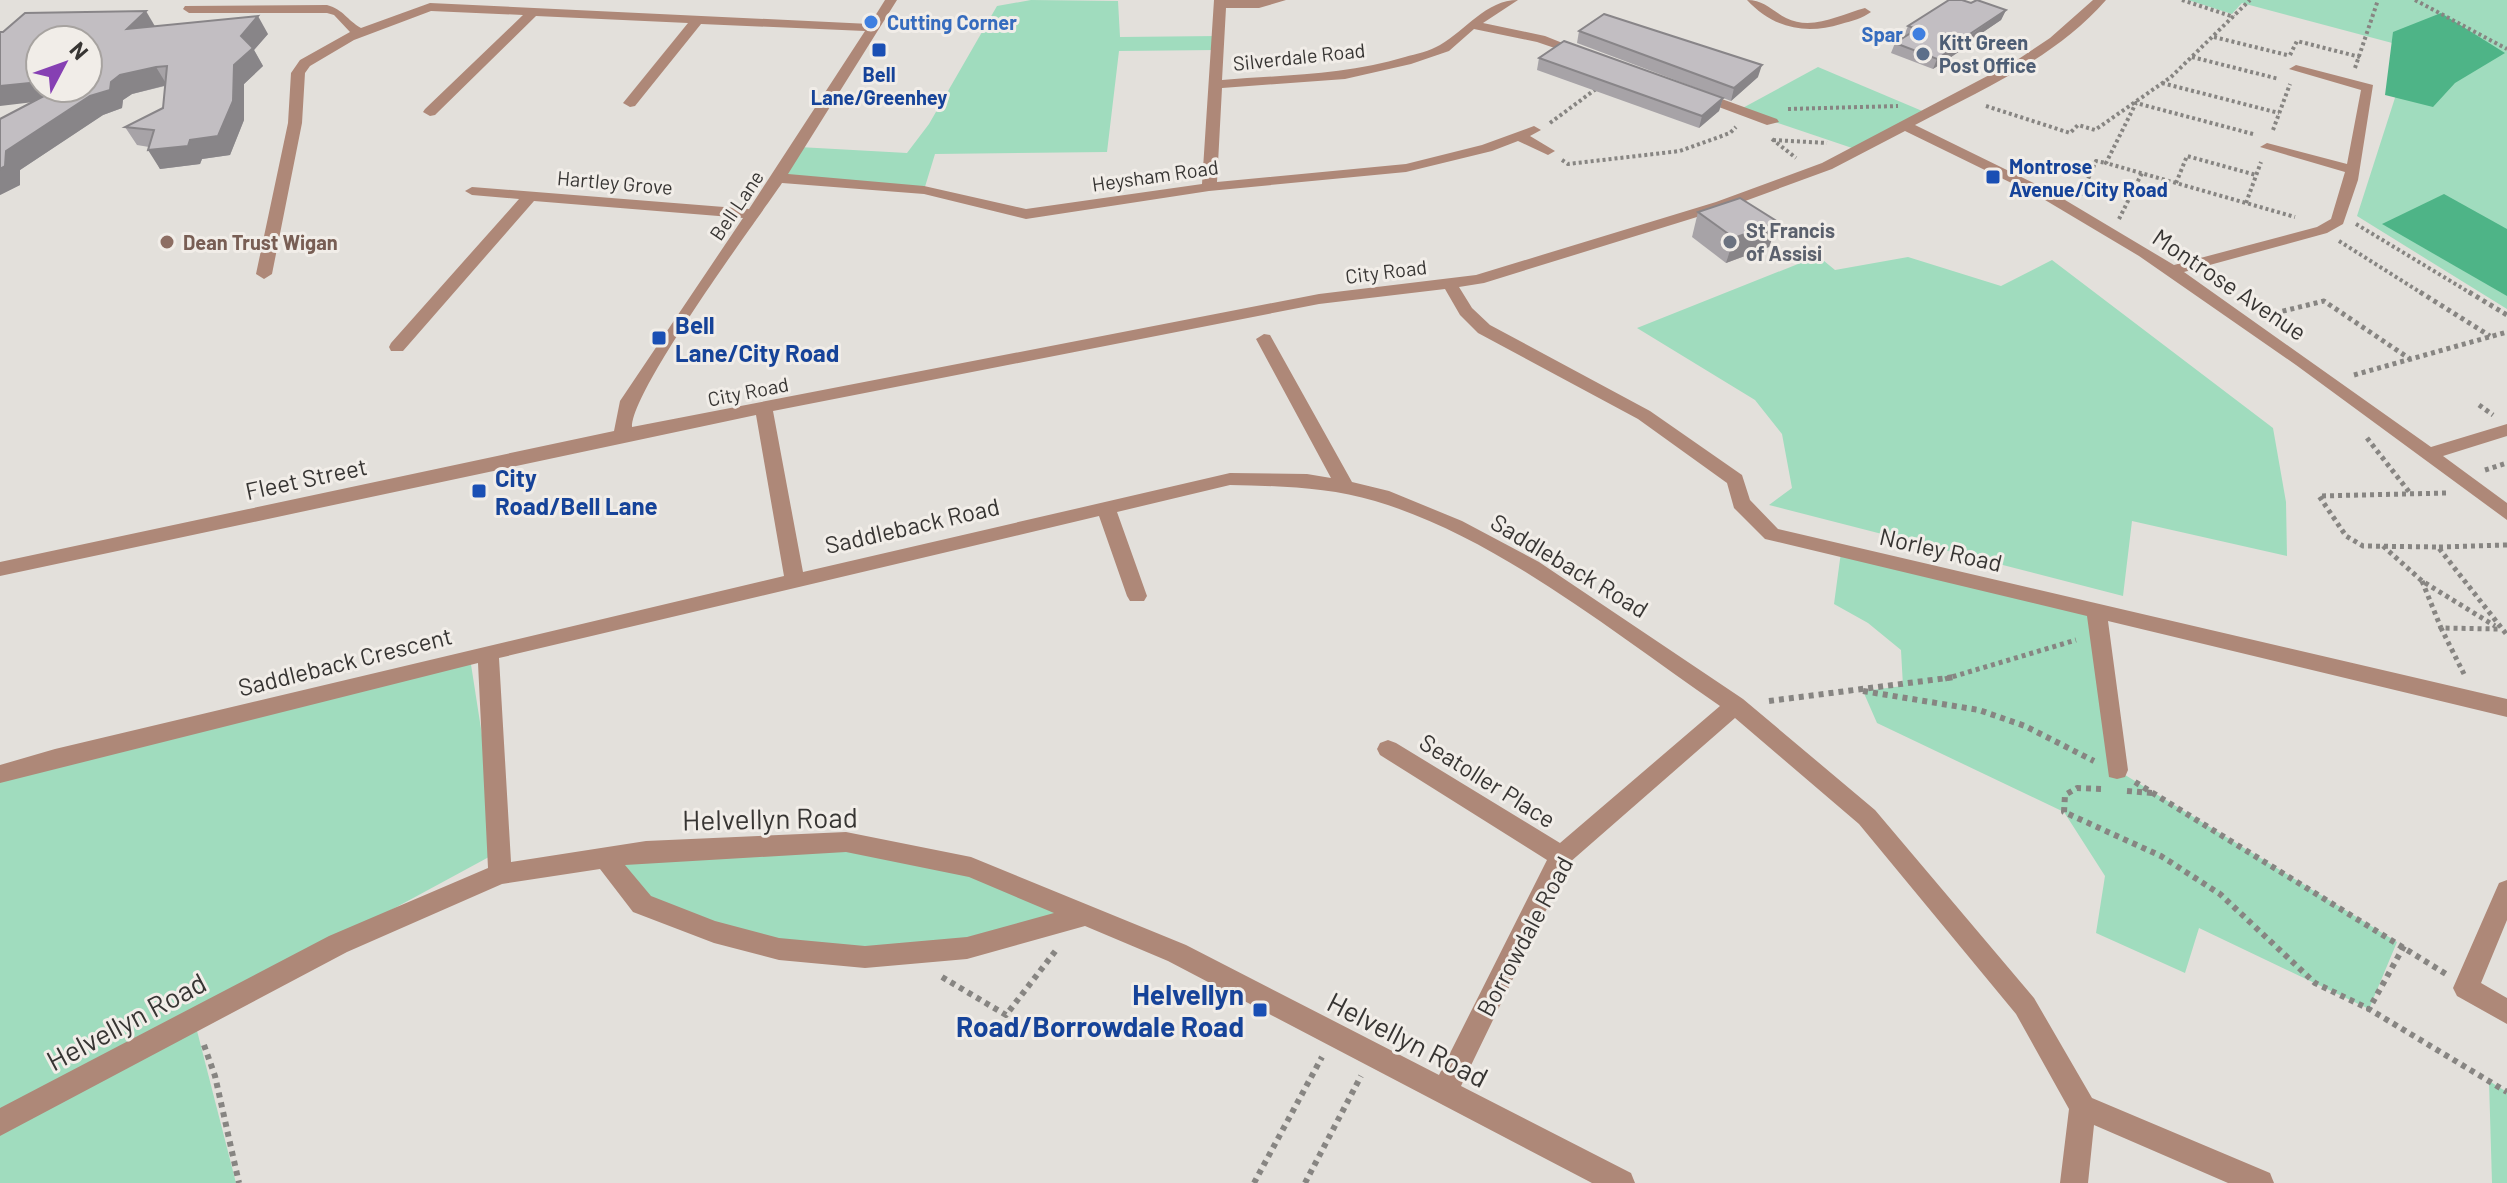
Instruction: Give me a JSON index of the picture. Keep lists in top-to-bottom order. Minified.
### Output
{"streets":{"street":["Silverdale Road","Heysham Road","Hartley Grove","Bell Lane","City Road","Montrose Avenue","Fleet Street","Saddleback Road","Norley Road","Saddleback Crescent","Seatoller Place","Helvellyn Road","Borrowdale Road"]},"crossings":[["Heysham Road","Bell Lane"],["Hartley Grove","Bell Lane"],["Bell Lane","City Road"],["Bell Lane","Fleet Street"],["City Road","Montrose Avenue"],["City Road","Fleet Street"],["City Road","Norley Road"],["Saddleback Road","Saddleback Crescent"],["Saddleback Road","Borrowdale Road"],["Saddleback Crescent","Helvellyn Road"],["Seatoller Place","Borrowdale Road"],["Helvellyn Road","Borrowdale Road"]],"places":{"other":["Cutting Corner","Spar","Kitt Green Post Office","Dean Trust Wigan","St Francis of Assisi"],"transit":["Bell Lane/Greenhey","Montrose Avenue/City Road","Bell Lane/City Road","City Road/Bell Lane","Helvellyn Road/Borrowdale Road"]},"north":"top right"}
